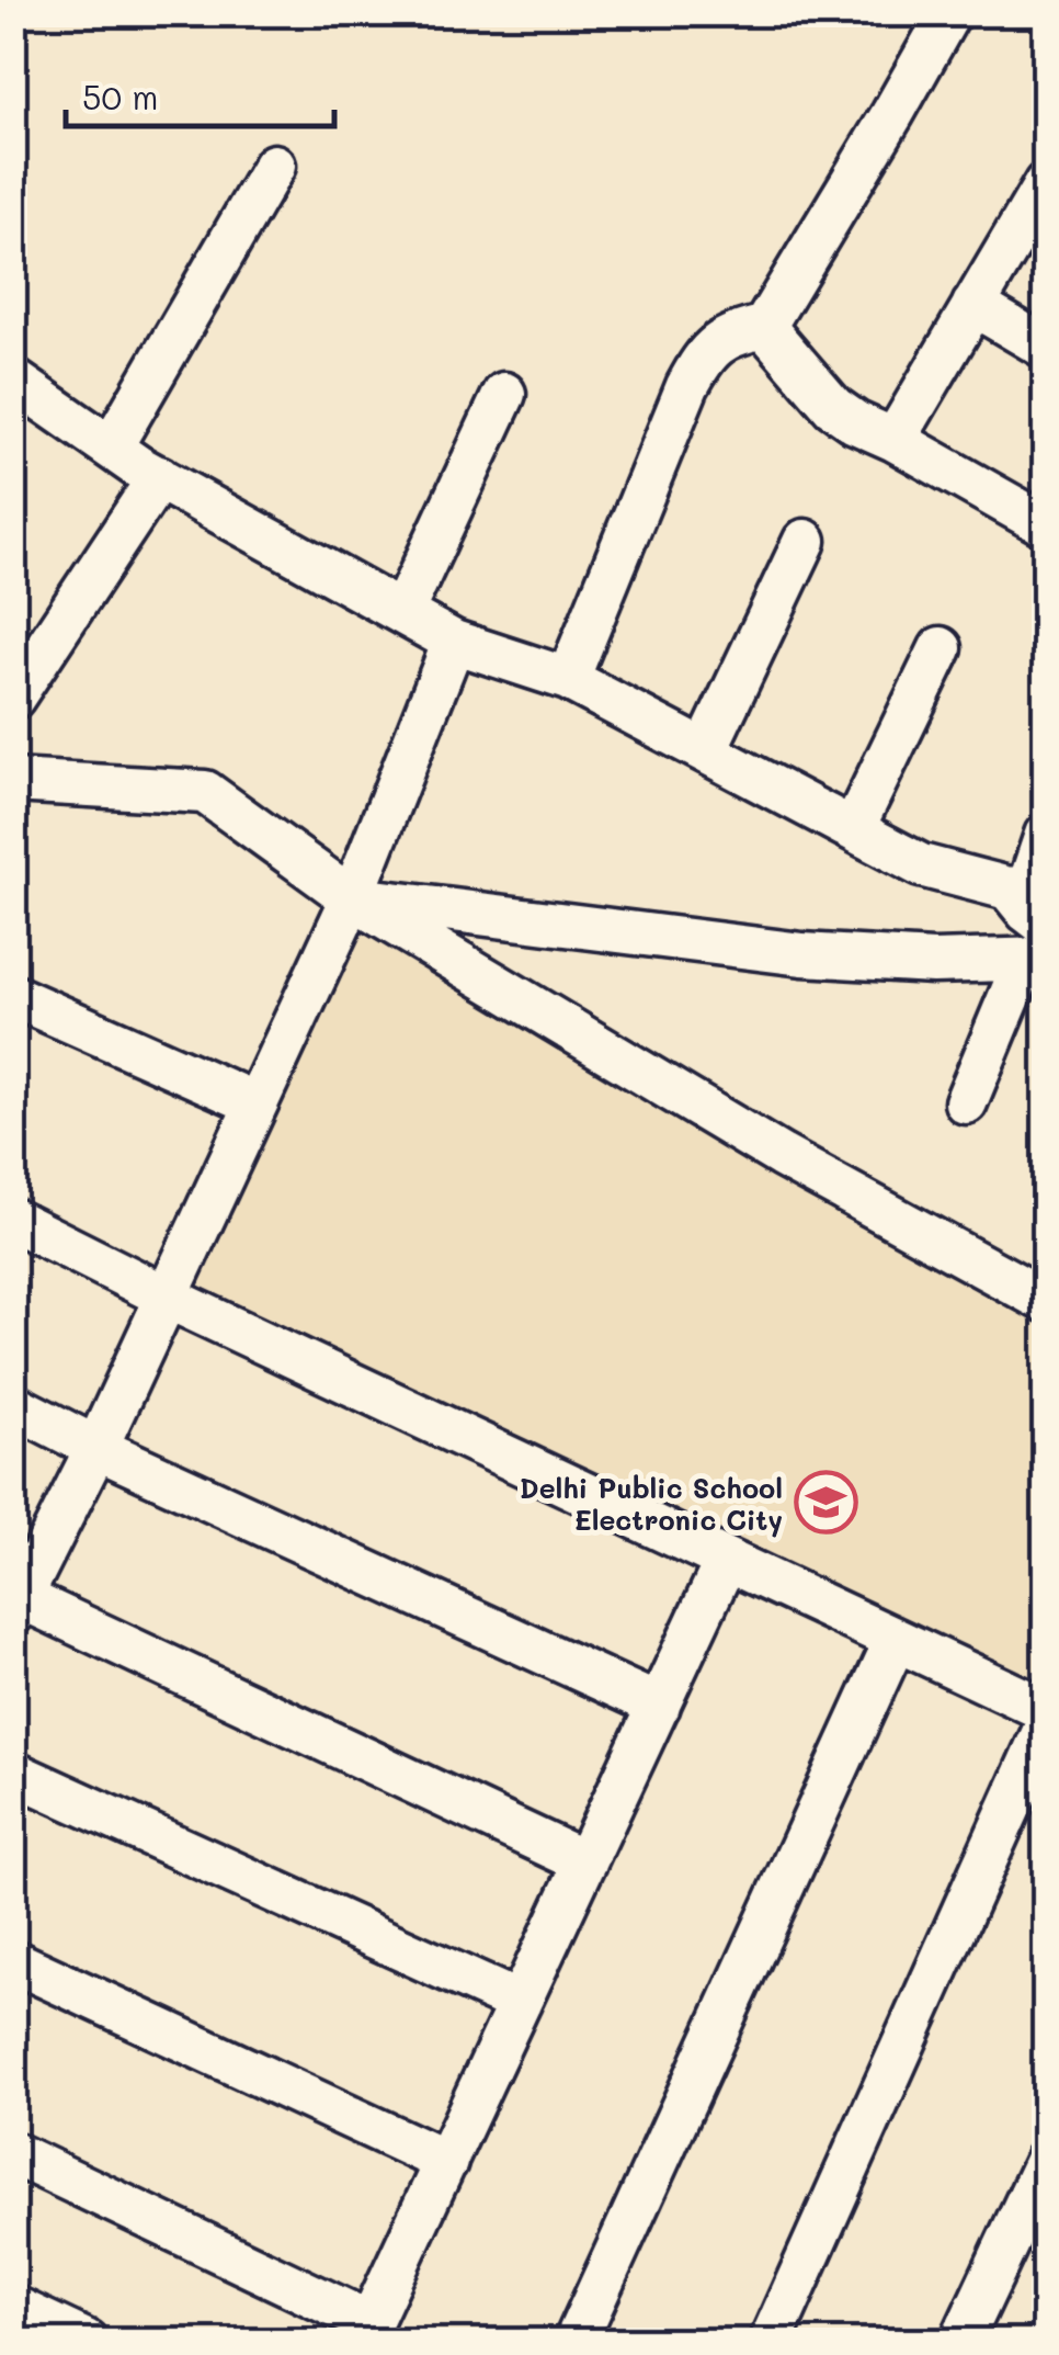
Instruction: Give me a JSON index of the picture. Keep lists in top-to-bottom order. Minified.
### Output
{"places":{"school or university":["Delhi Public School Electronic City"]},"scale_bar":"50 m"}
